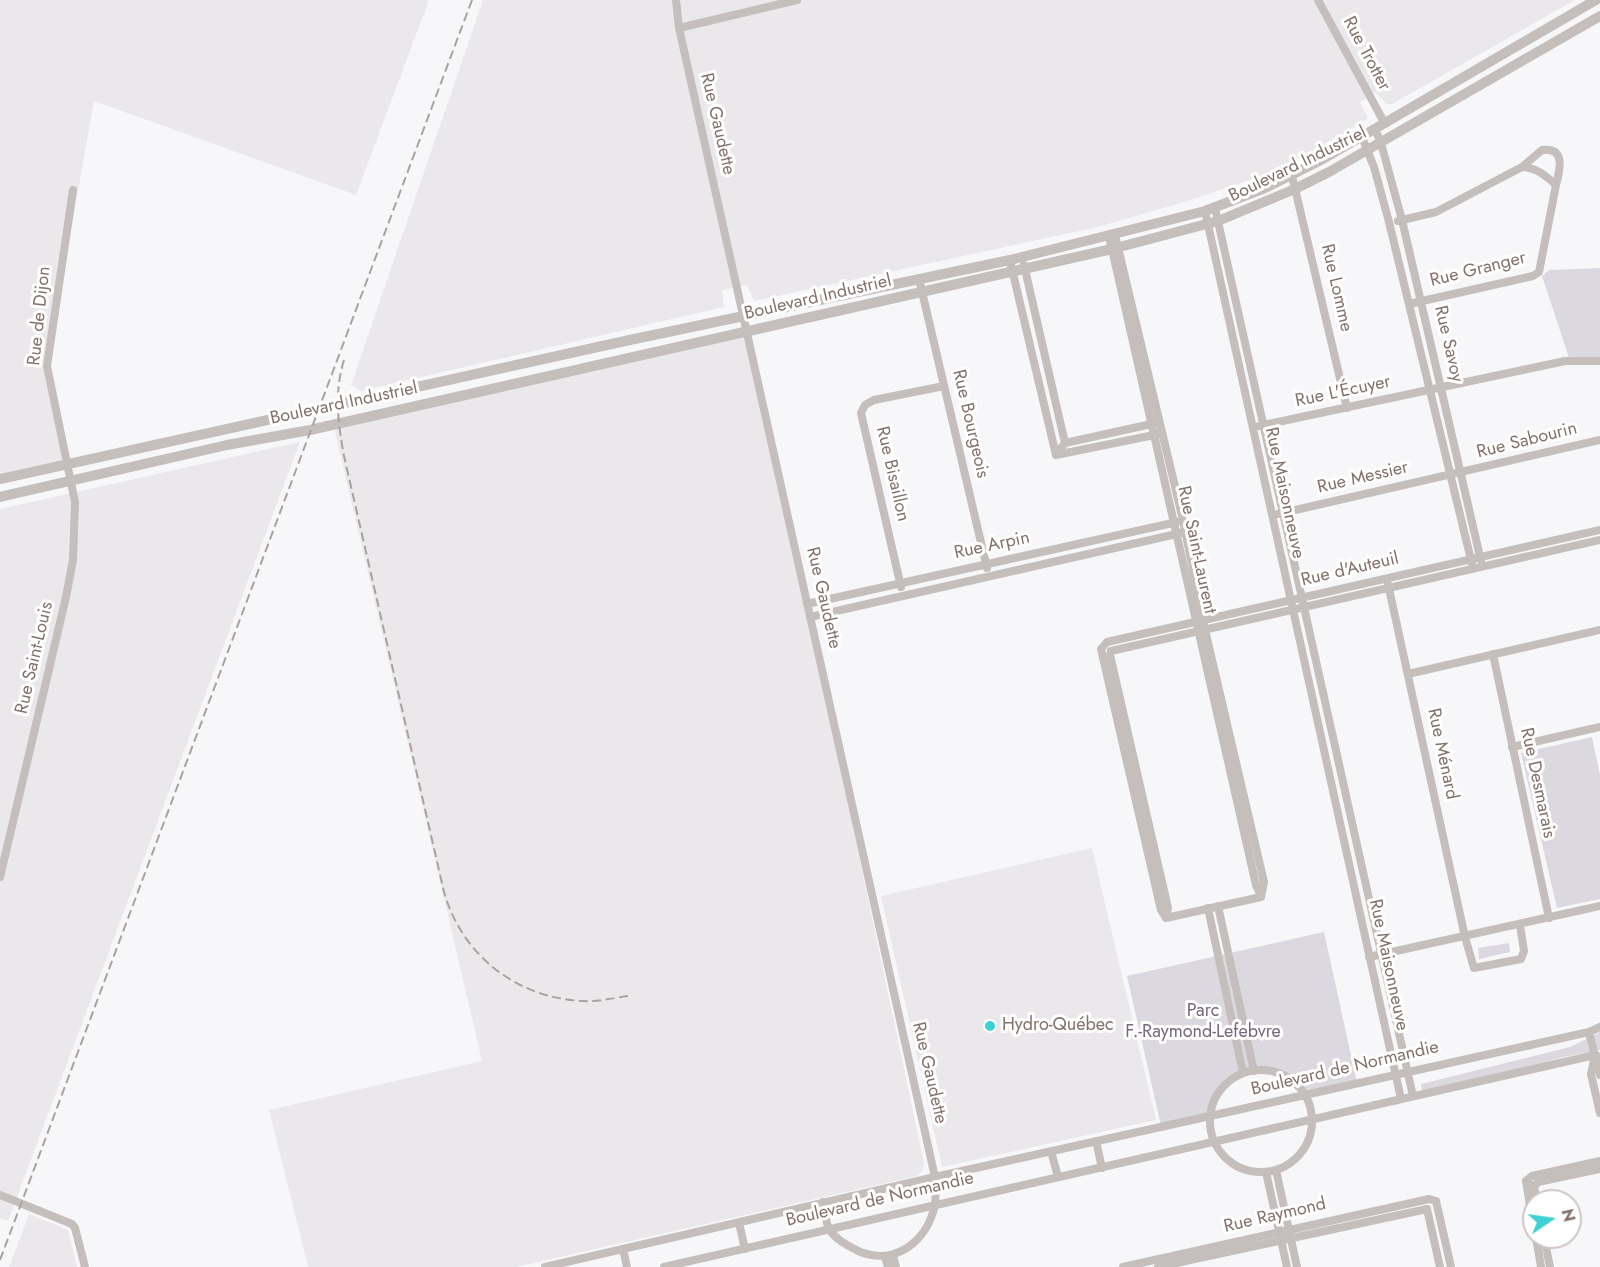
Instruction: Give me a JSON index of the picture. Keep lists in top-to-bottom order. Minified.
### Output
{"streets":{"street":["Rue Trotter","Rue Gaudette","Boulevard Industriel","Rue Granger","Rue Lomme","Rue de Dijon","Rue Savoy","Rue L'Écuyer","Rue Bourgeois","Rue Sabourin","Rue Bisaillon","Rue Messier","Rue Maisonneuve","Rue Arpin","Rue Saint-Laurent","Rue d'Auteuil","Rue Saint-Louis","Rue Ménard","Rue Desmarais","Boulevard de Normandie","Rue Raymond"]},"crossings":[["Rue Trotter","Boulevard Industriel"],["Rue Trotter","Rue Savoy"],["Rue Gaudette","Boulevard Industriel"],["Rue Gaudette","Rue Arpin"],["Rue Gaudette","Boulevard de Normandie"],["Boulevard Industriel","Rue Lomme"],["Boulevard Industriel","Rue de Dijon"],["Boulevard Industriel","Rue Savoy"],["Boulevard Industriel","Rue Bourgeois"],["Boulevard Industriel","Rue Maisonneuve"],["Boulevard Industriel","Rue Saint-Laurent"],["Boulevard Industriel","Rue Saint-Louis"],["Rue Granger","Rue Savoy"],["Rue Lomme","Rue L'Écuyer"],["Rue de Dijon","Rue Saint-Louis"],["Rue Savoy","Rue L'Écuyer"],["Rue Savoy","Rue Sabourin"],["Rue Savoy","Rue Messier"],["Rue Savoy","Rue d'Auteuil"],["Rue L'Écuyer","Rue Maisonneuve"],["Rue Bourgeois","Rue Bisaillon"],["Rue Bourgeois","Rue Arpin"],["Rue Sabourin","Rue Messier"],["Rue Bisaillon","Rue Arpin"],["Rue Messier","Rue Maisonneuve"],["Rue Maisonneuve","Rue d'Auteuil"],["Rue Maisonneuve","Boulevard de Normandie"],["Rue Arpin","Rue Saint-Laurent"],["Rue Saint-Laurent","Rue d'Auteuil"],["Rue d'Auteuil","Rue Ménard"]],"parks":["Parc F.-Raymond-Lefebvre"],"places":["Hydro-Québec"],"north":"right"}
